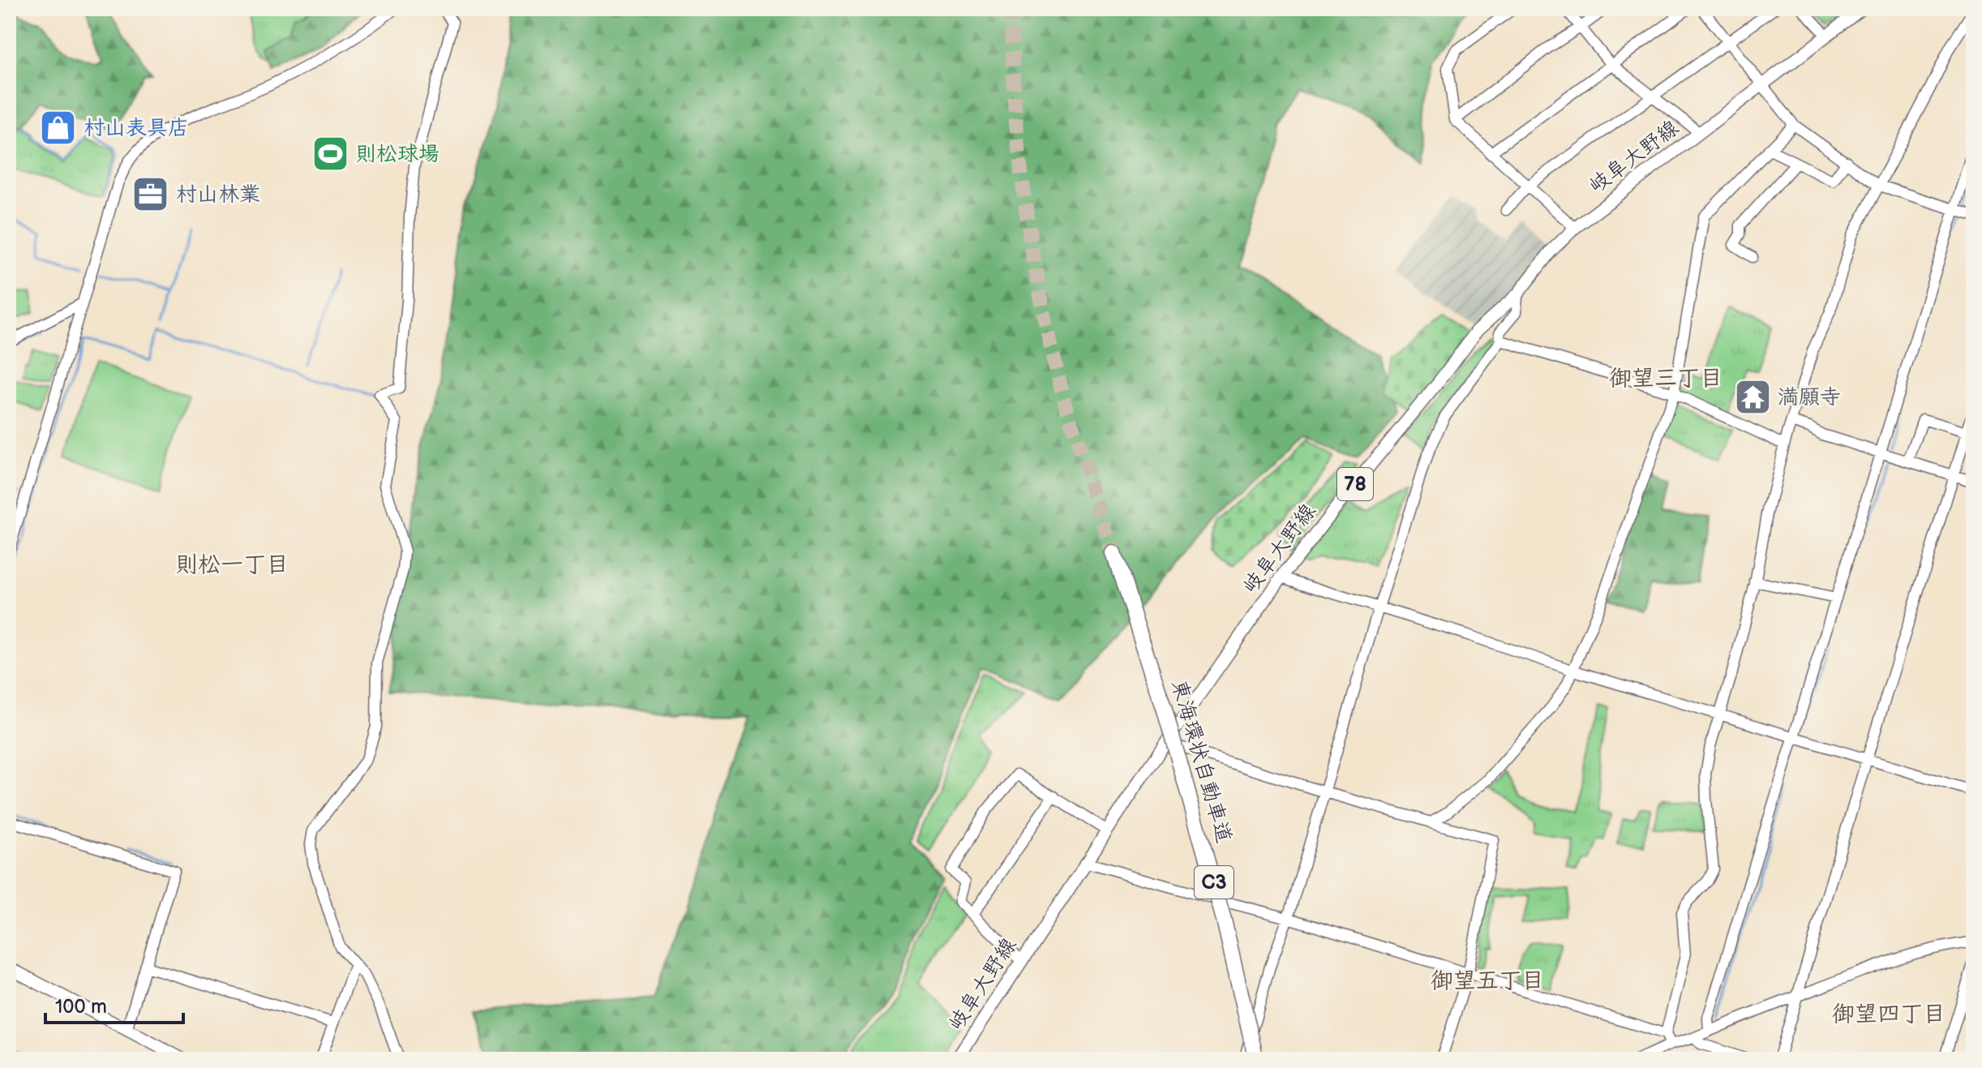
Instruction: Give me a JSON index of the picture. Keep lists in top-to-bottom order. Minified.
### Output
{"streets":{"highway":["東海環状自動車道","C3"],"main road":["岐阜大野線","78"]},"districts":["御望三丁目","則松一丁目","御望五丁目","御望四丁目"],"places":{"shop":["村山表具店"],"sports":["則松球場"],"office":["村山林業"],"temple":["満願寺"]},"scale_bar":"100 m"}
